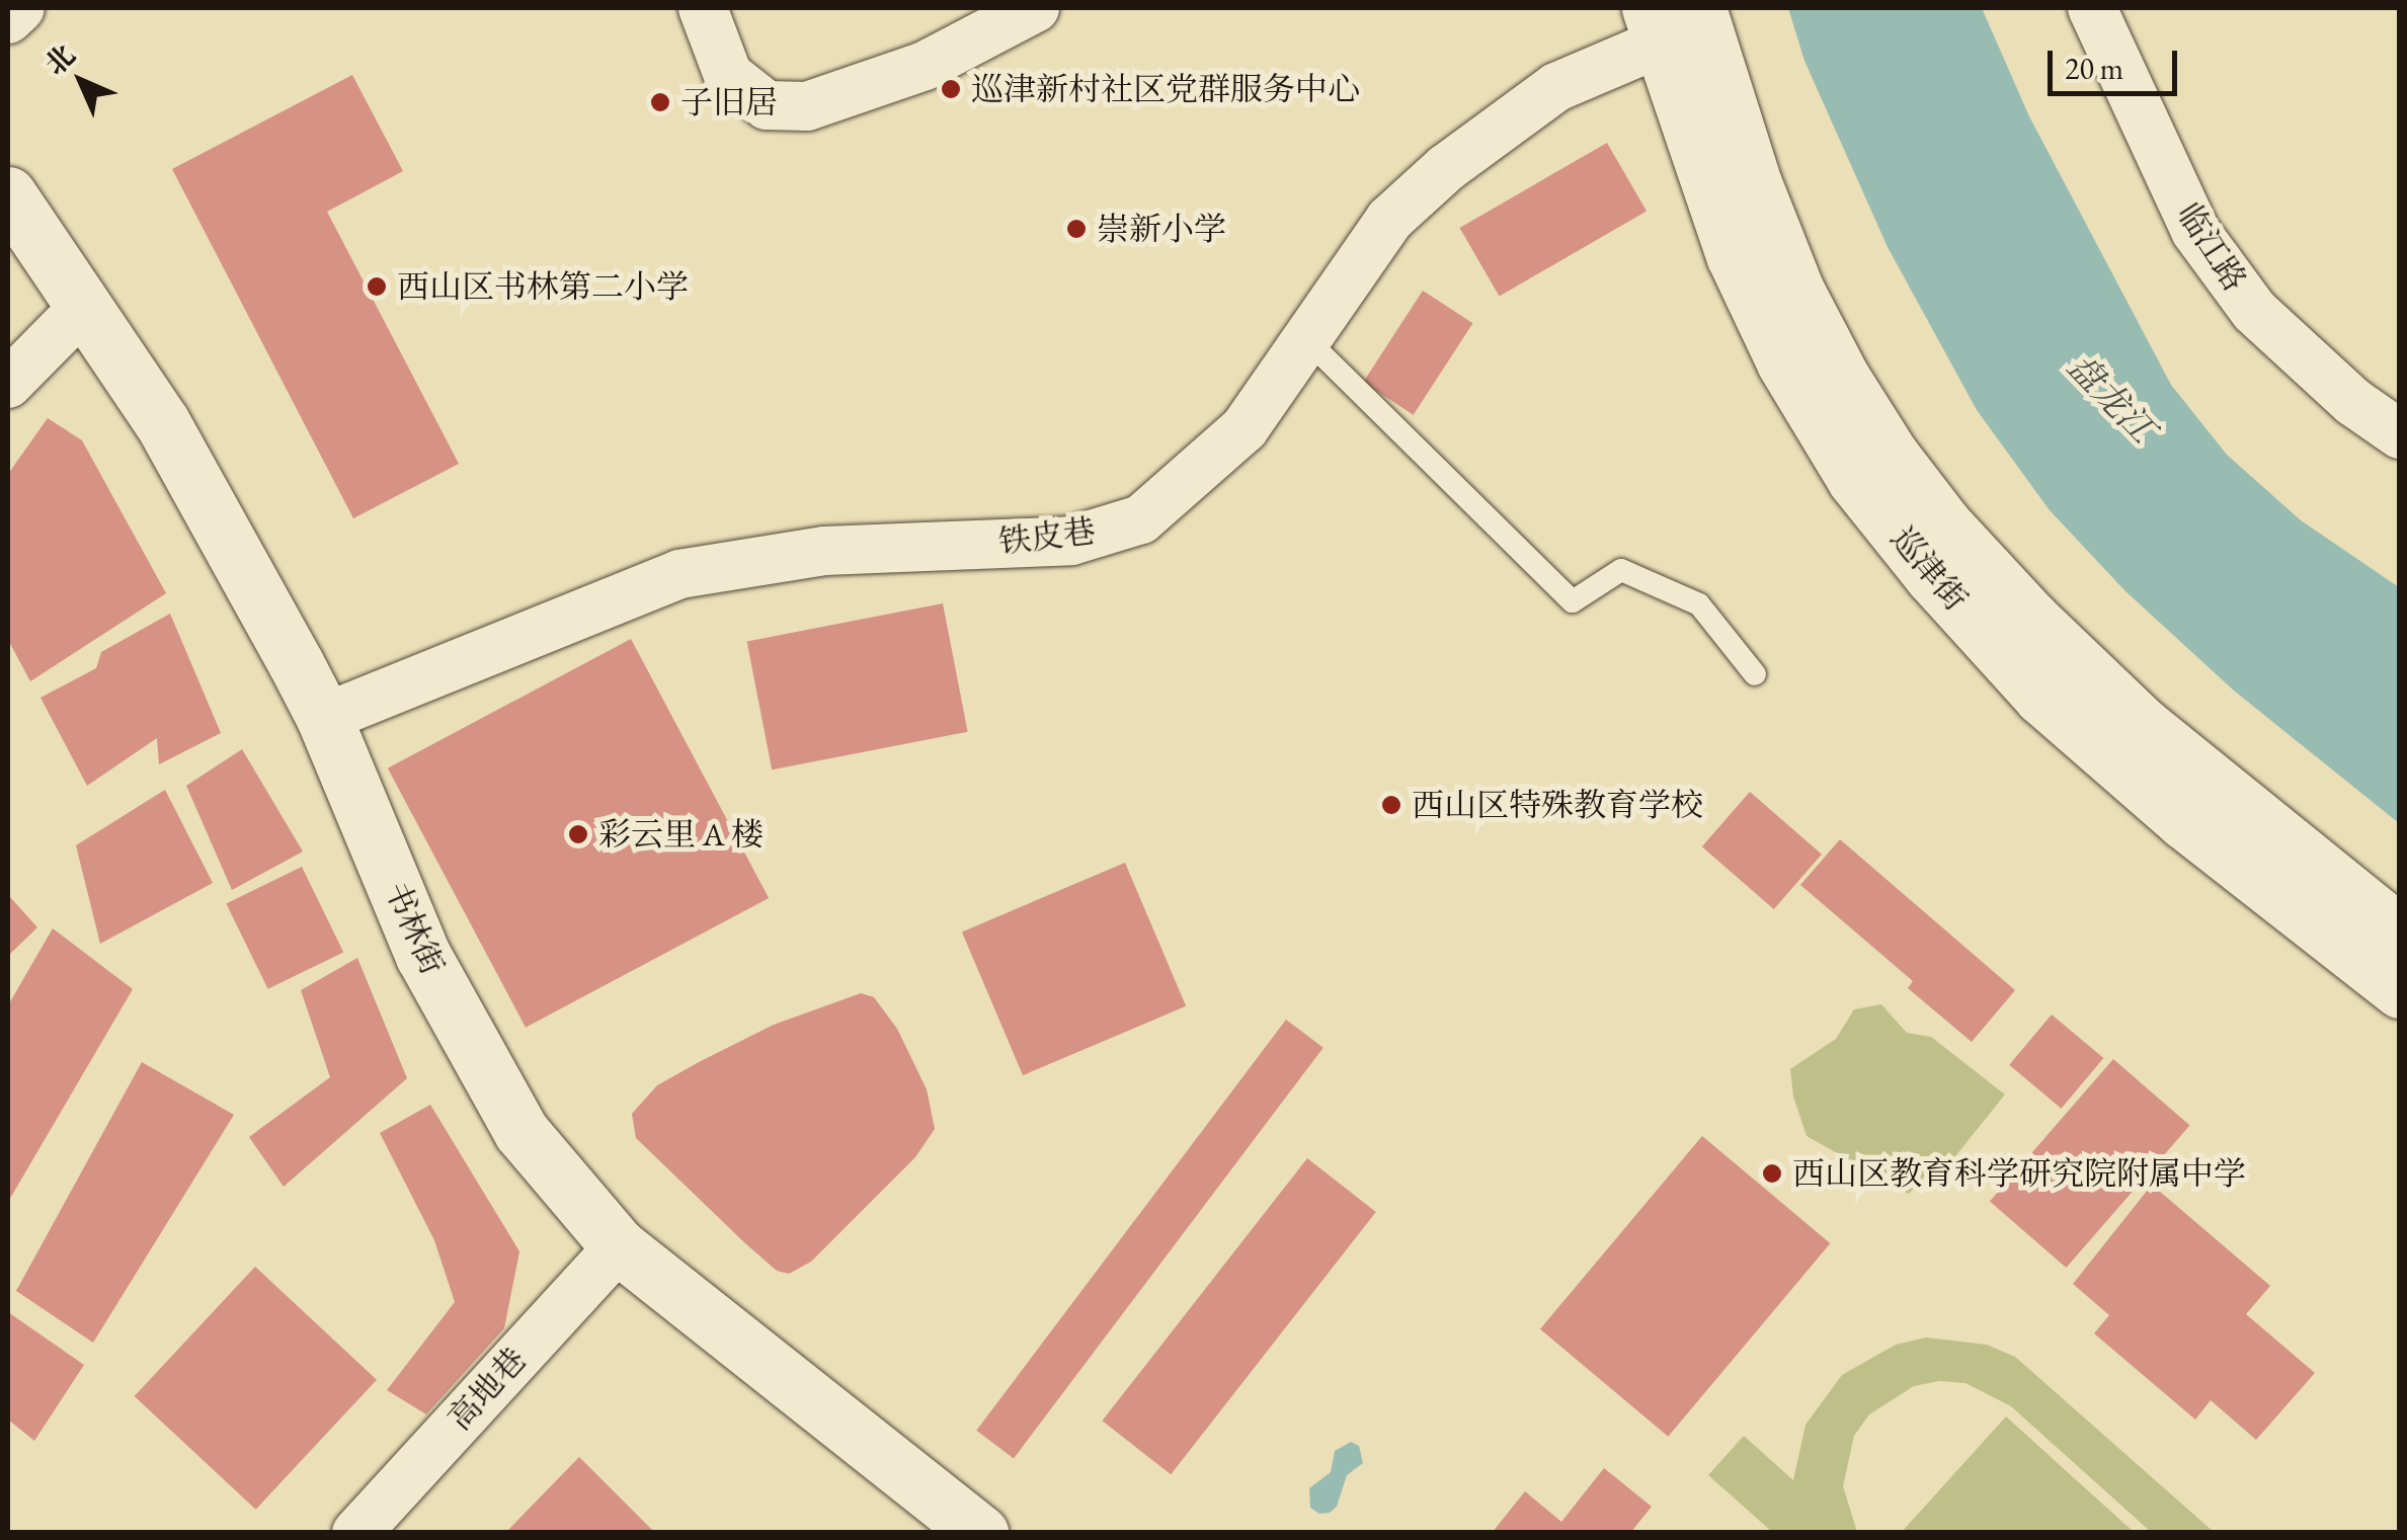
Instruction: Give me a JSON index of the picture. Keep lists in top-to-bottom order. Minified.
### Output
{"streets":{"main road":["巡津街","书林街"],"street":["临江路","铁皮巷","高地巷"]},"crossings":[["铁皮巷","巡津街"],["铁皮巷","书林街"],["书林街","高地巷"]],"water":["盘龙江"],"places":["巡津新村社区党群服务中心","子旧居","崇新小学","西山区书林第二小学","西山区特殊教育学校","彩云里 A 楼","西山区教育科学研究院附属中学"],"scale_bar":"20 m","north":"top left"}
